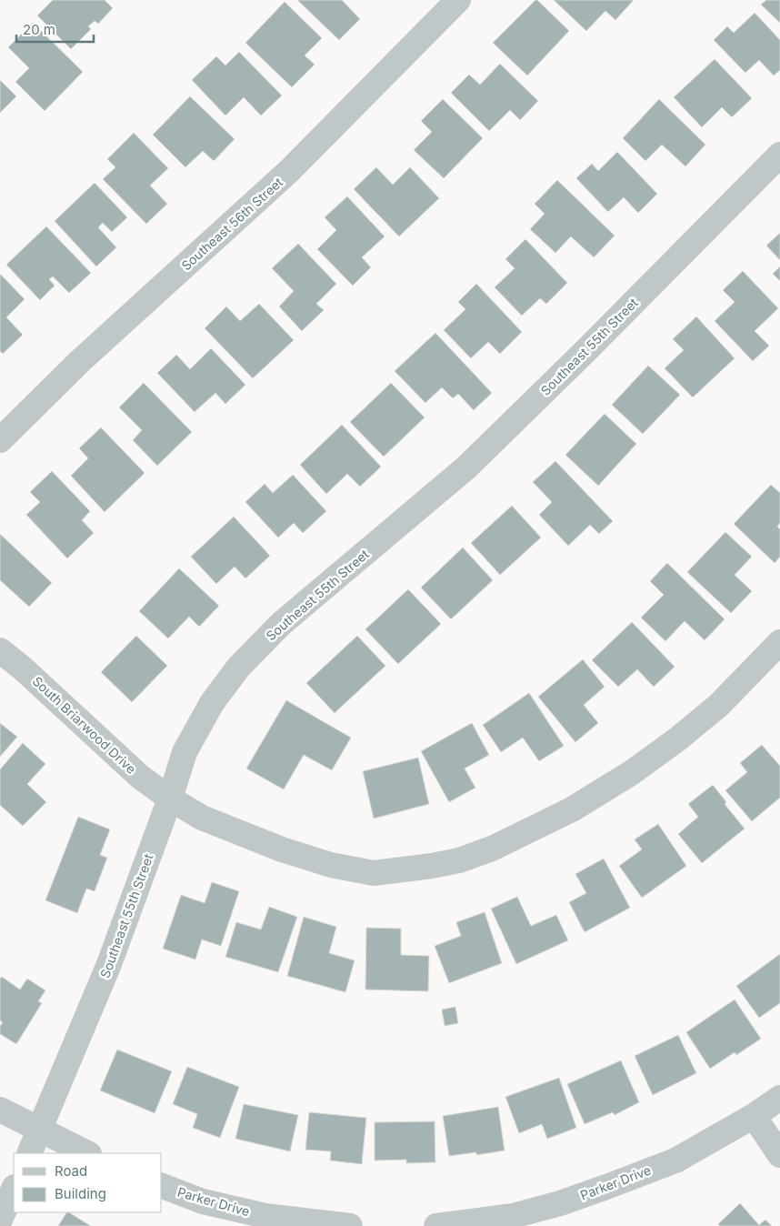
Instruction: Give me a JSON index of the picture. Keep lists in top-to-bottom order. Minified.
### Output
{"streets":{"street":["Southeast 56th Street","Southeast 55th Street","South Briarwood Drive","Parker Drive"]},"crossings":[["Southeast 55th Street","South Briarwood Drive"]],"legend":["Road","Building"],"scale_bar":"20 m"}
